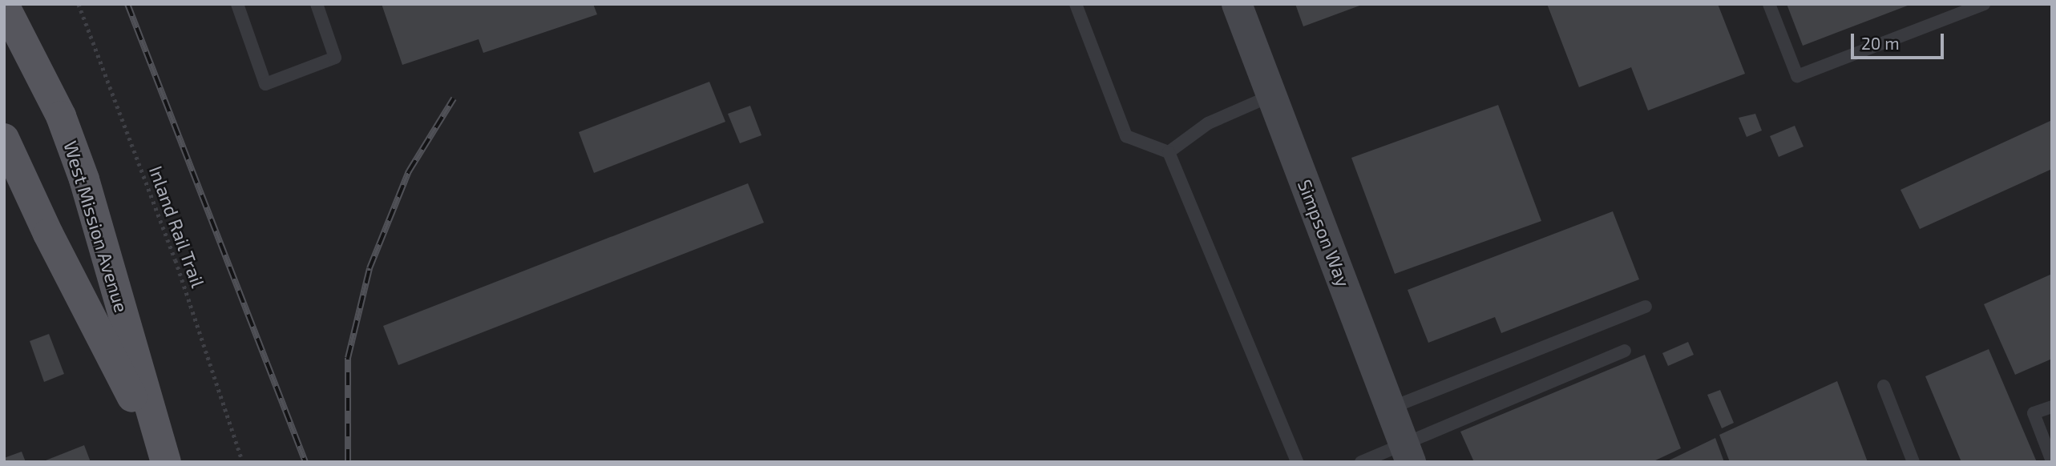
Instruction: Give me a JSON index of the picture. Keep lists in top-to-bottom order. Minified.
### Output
{"streets":{"main road":["West Mission Avenue"],"street":["Simpson Way"],"path":["Inland Rail Trail"]},"scale_bar":"20 m"}
